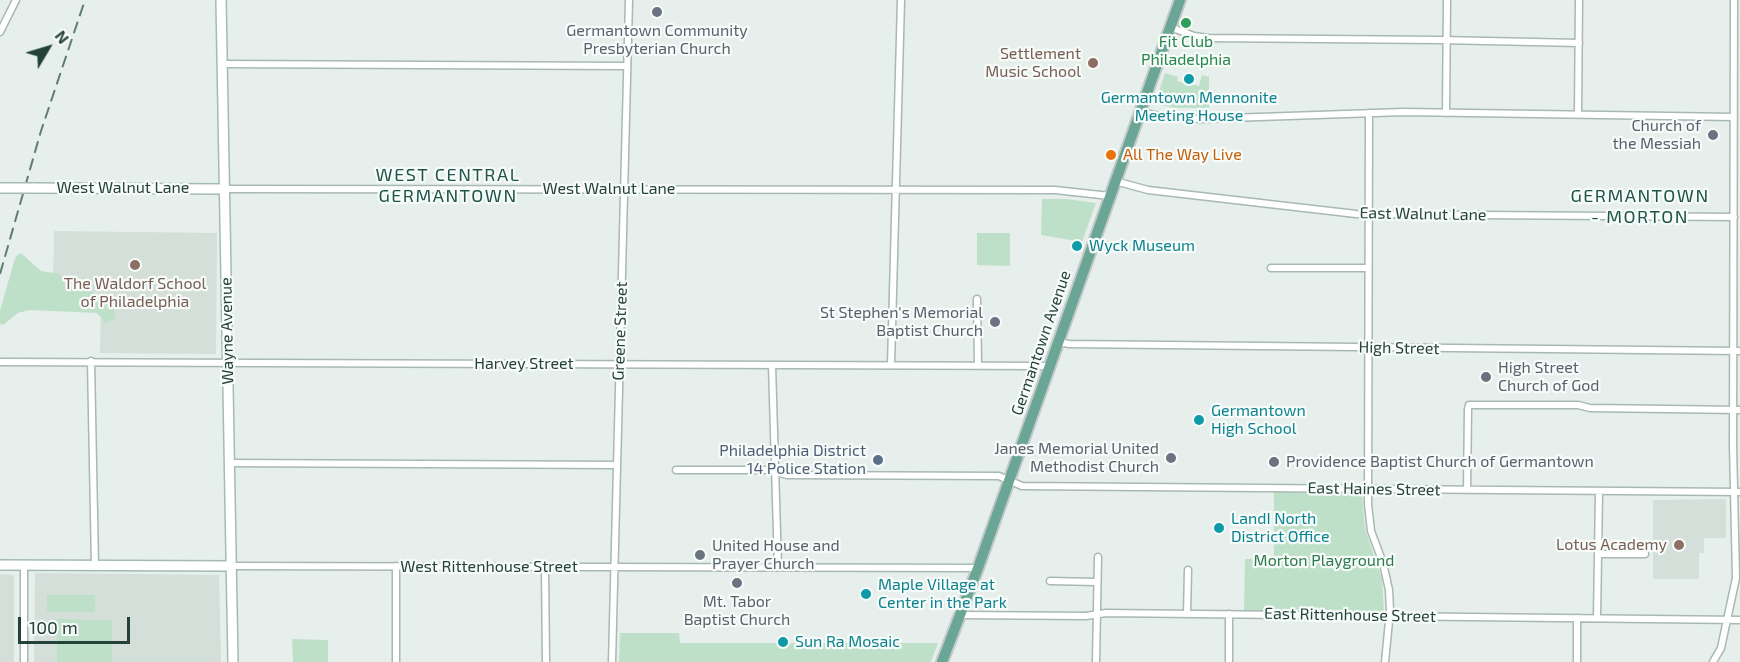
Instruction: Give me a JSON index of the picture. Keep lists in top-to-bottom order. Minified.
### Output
{"streets":{"main road":["West Walnut Lane","Wayne Avenue","Germantown Avenue","West Rittenhouse Street"],"street":["East Walnut Lane","Greene Street","High Street","Harvey Street","East Haines Street","East Rittenhouse Street"]},"crossings":[["West Walnut Lane","Wayne Avenue"],["West Walnut Lane","Greene Street"],["West Walnut Lane","Germantown Avenue"],["East Walnut Lane","Germantown Avenue"],["Wayne Avenue","Harvey Street"],["Wayne Avenue","West Rittenhouse Street"],["Greene Street","Harvey Street"],["Greene Street","West Rittenhouse Street"],["Germantown Avenue","High Street"],["Germantown Avenue","Harvey Street"],["Germantown Avenue","East Haines Street"],["Germantown Avenue","West Rittenhouse Street"],["Germantown Avenue","East Rittenhouse Street"]],"districts":["WEST CENTRAL GERMANTOWN","GERMANTOWN - MORTON"],"parks":["Morton Playground"],"places":["Germantown Community Presbyterian Church","Fit Club Philadelphia","Settlement Music School","Germantown Mennonite Meeting House","Church of the Messiah","All The Way Live","Wyck Museum","The Waldorf School of Philadelphia","St Stephen's Memorial Baptist Church","High Street Church of God","Germantown High School","Janes Memorial United Methodist Church","Philadelphia District 14 Police Station","Providence Baptist Church of Germantown","LandI North District Office","Lotus Academy","United House and Prayer Church","Mt. Tabor Baptist Church","Maple Village at Center in the Park","Sun Ra Mosaic"],"scale_bar":"100 m","north":"top right"}
